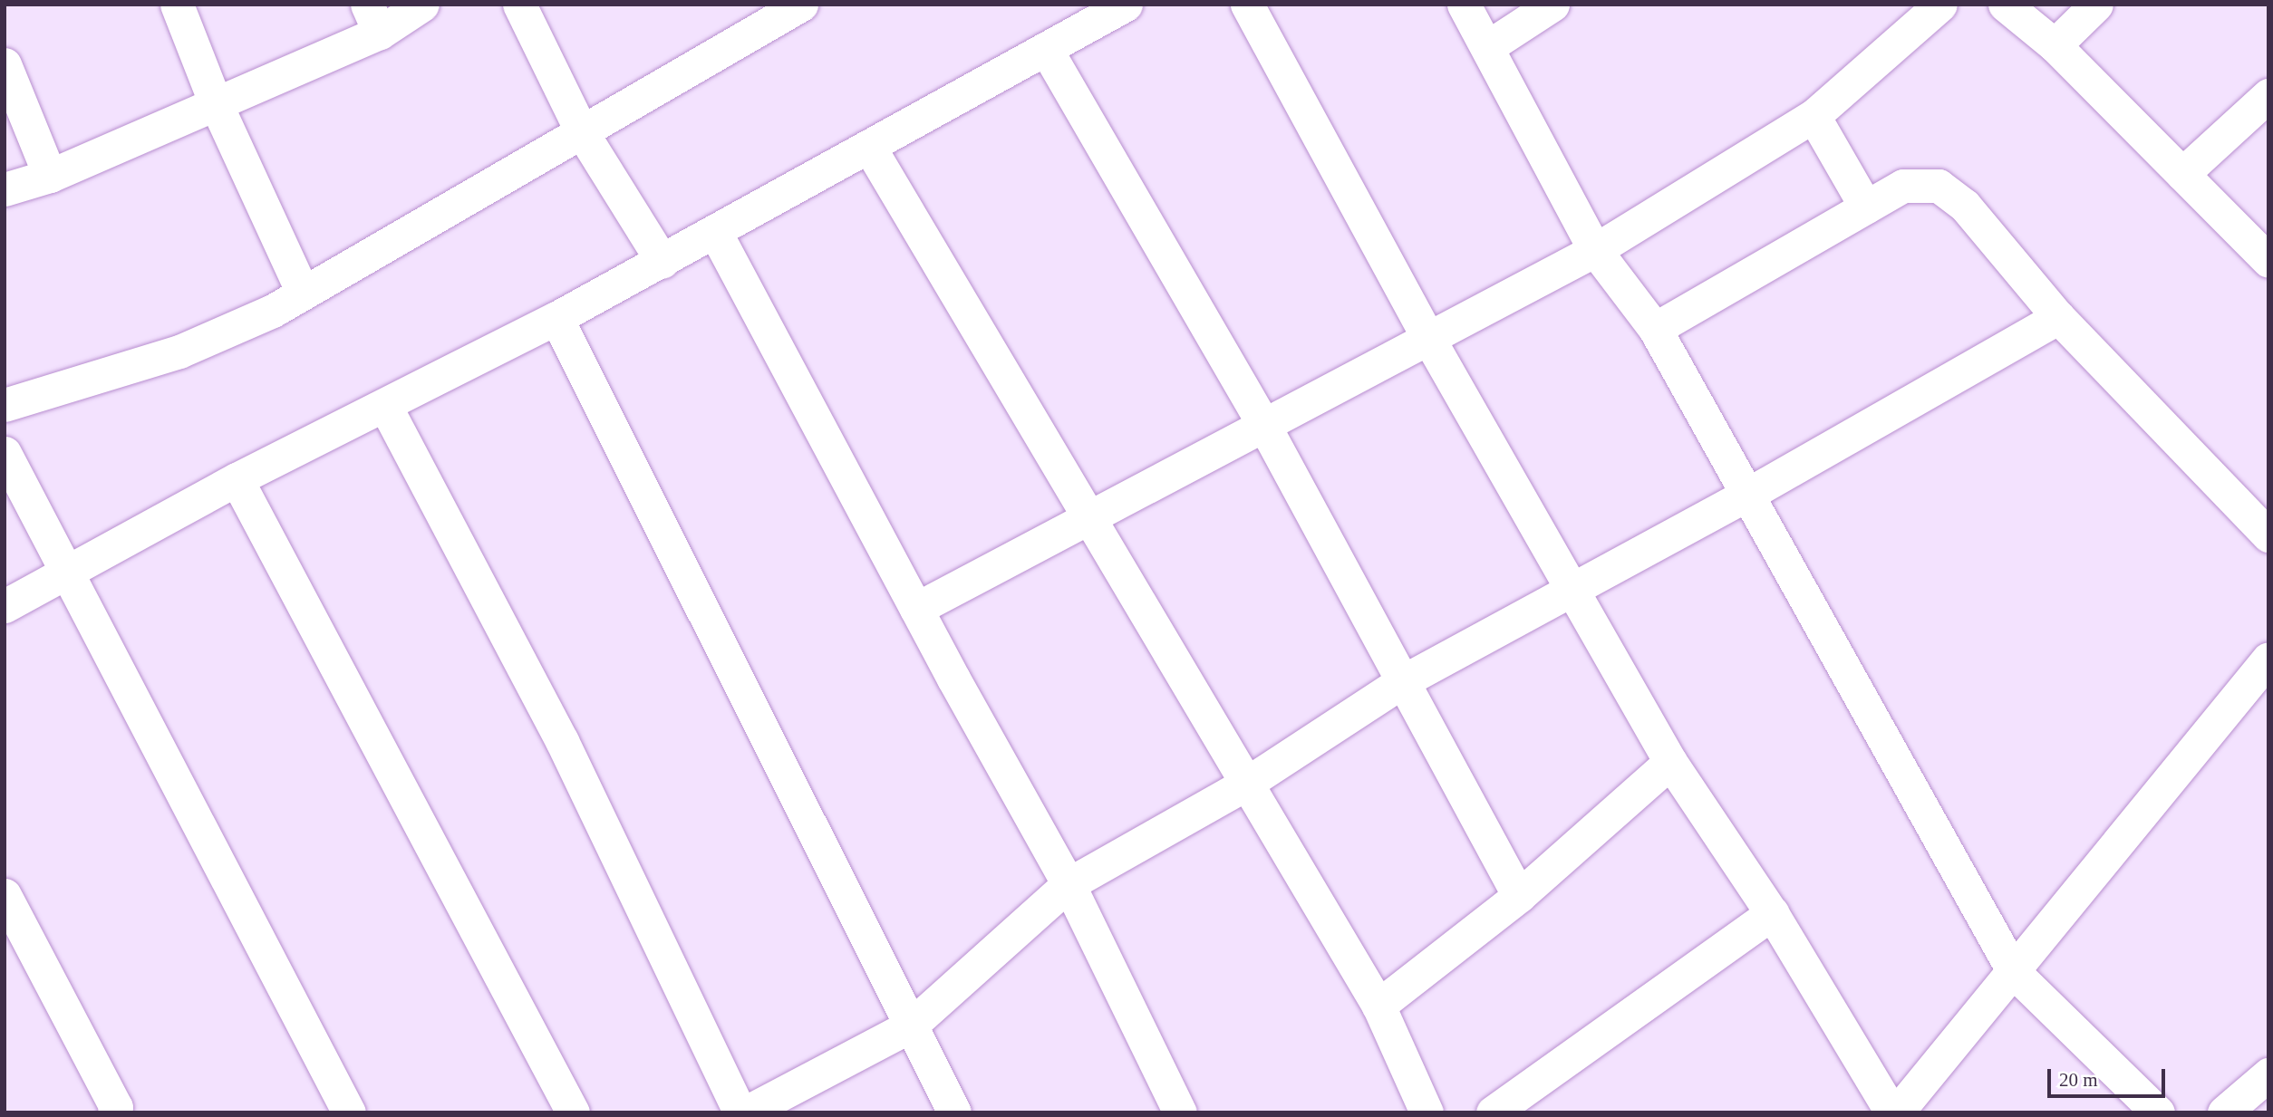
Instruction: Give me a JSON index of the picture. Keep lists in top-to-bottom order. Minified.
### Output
{"scale_bar":"20 m"}
